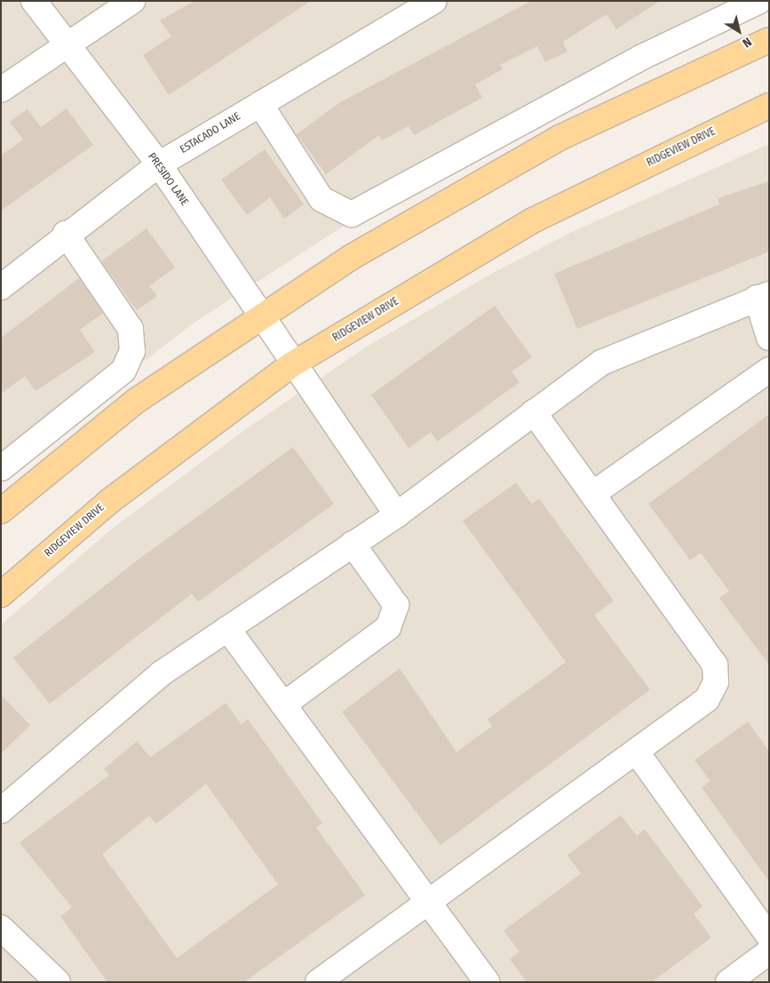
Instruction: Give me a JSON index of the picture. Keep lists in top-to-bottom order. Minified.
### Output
{"streets":{"main road":["RIDGEVIEW DRIVE"],"street":["ESTACADO LANE","PRESIDO LANE"]},"crossings":[["ESTACADO LANE","PRESIDO LANE"],["RIDGEVIEW DRIVE","PRESIDO LANE"]],"north":"bottom right"}
